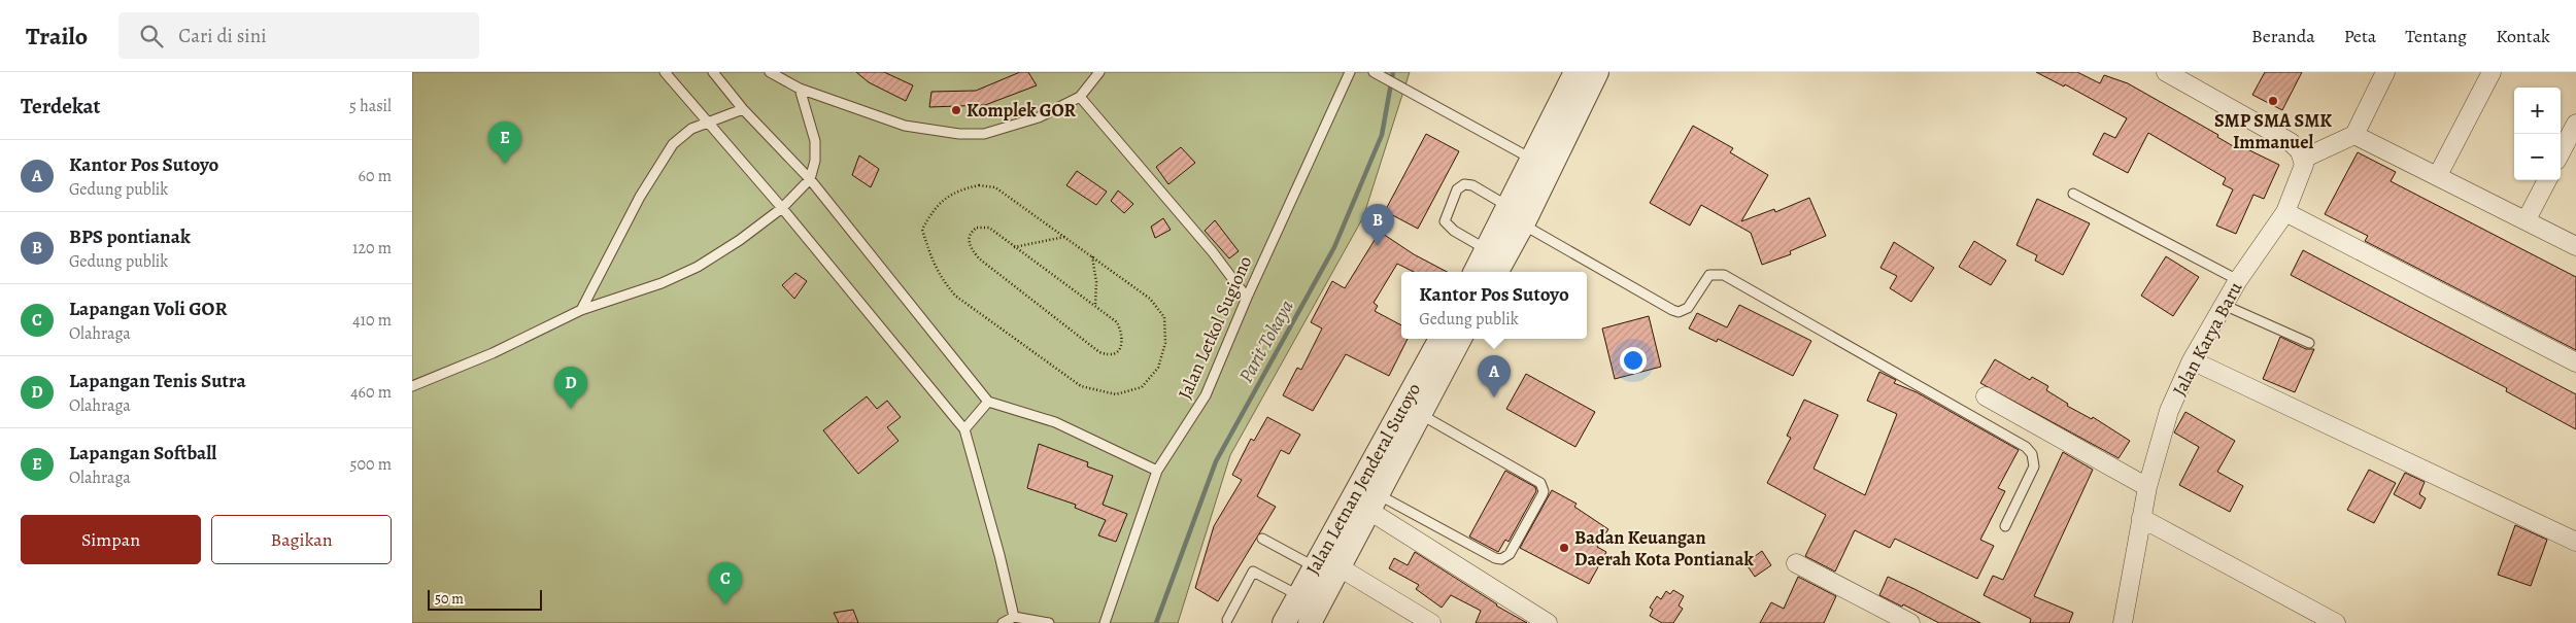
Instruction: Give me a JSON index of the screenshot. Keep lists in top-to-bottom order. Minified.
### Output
{"streets":{"street":["Jalan Karya Baru","Jalan Letnan Jenderal Sutoyo"],"lane":["Jalan Letkol Sugiono"]},"water":["Parit Tokaya"],"places":["SMP SMA SMK Immanuel","Komplek GOR","Badan Keuangan Daerah Kota Pontianak"],"scale_bar":"50 m","page":{"header":"Trailo","search":"Cari di sini","nav":["Beranda","Peta","Tentang","Kontak"],"heading":["Terdekat","5 hasil"],"map_buttons":["+","−"],"pins":["E","B","A","D","C"],"list":[{"mark":"A","name":"Kantor Pos Sutoyo","note":"Gedung publik","value":"60 m"},{"mark":"B","name":"BPS pontianak","note":"Gedung publik","value":"120 m"},{"mark":"C","name":"Lapangan Voli GOR","note":"Olahraga","value":"410 m"},{"mark":"D","name":"Lapangan Tenis Sutra","note":"Olahraga","value":"460 m"},{"mark":"E","name":"Lapangan Softball","note":"Olahraga","value":"500 m"}],"popup":["Kantor Pos Sutoyo","Gedung publik"],"buttons":["Simpan","Bagikan"],"scale":"50 m"}}
